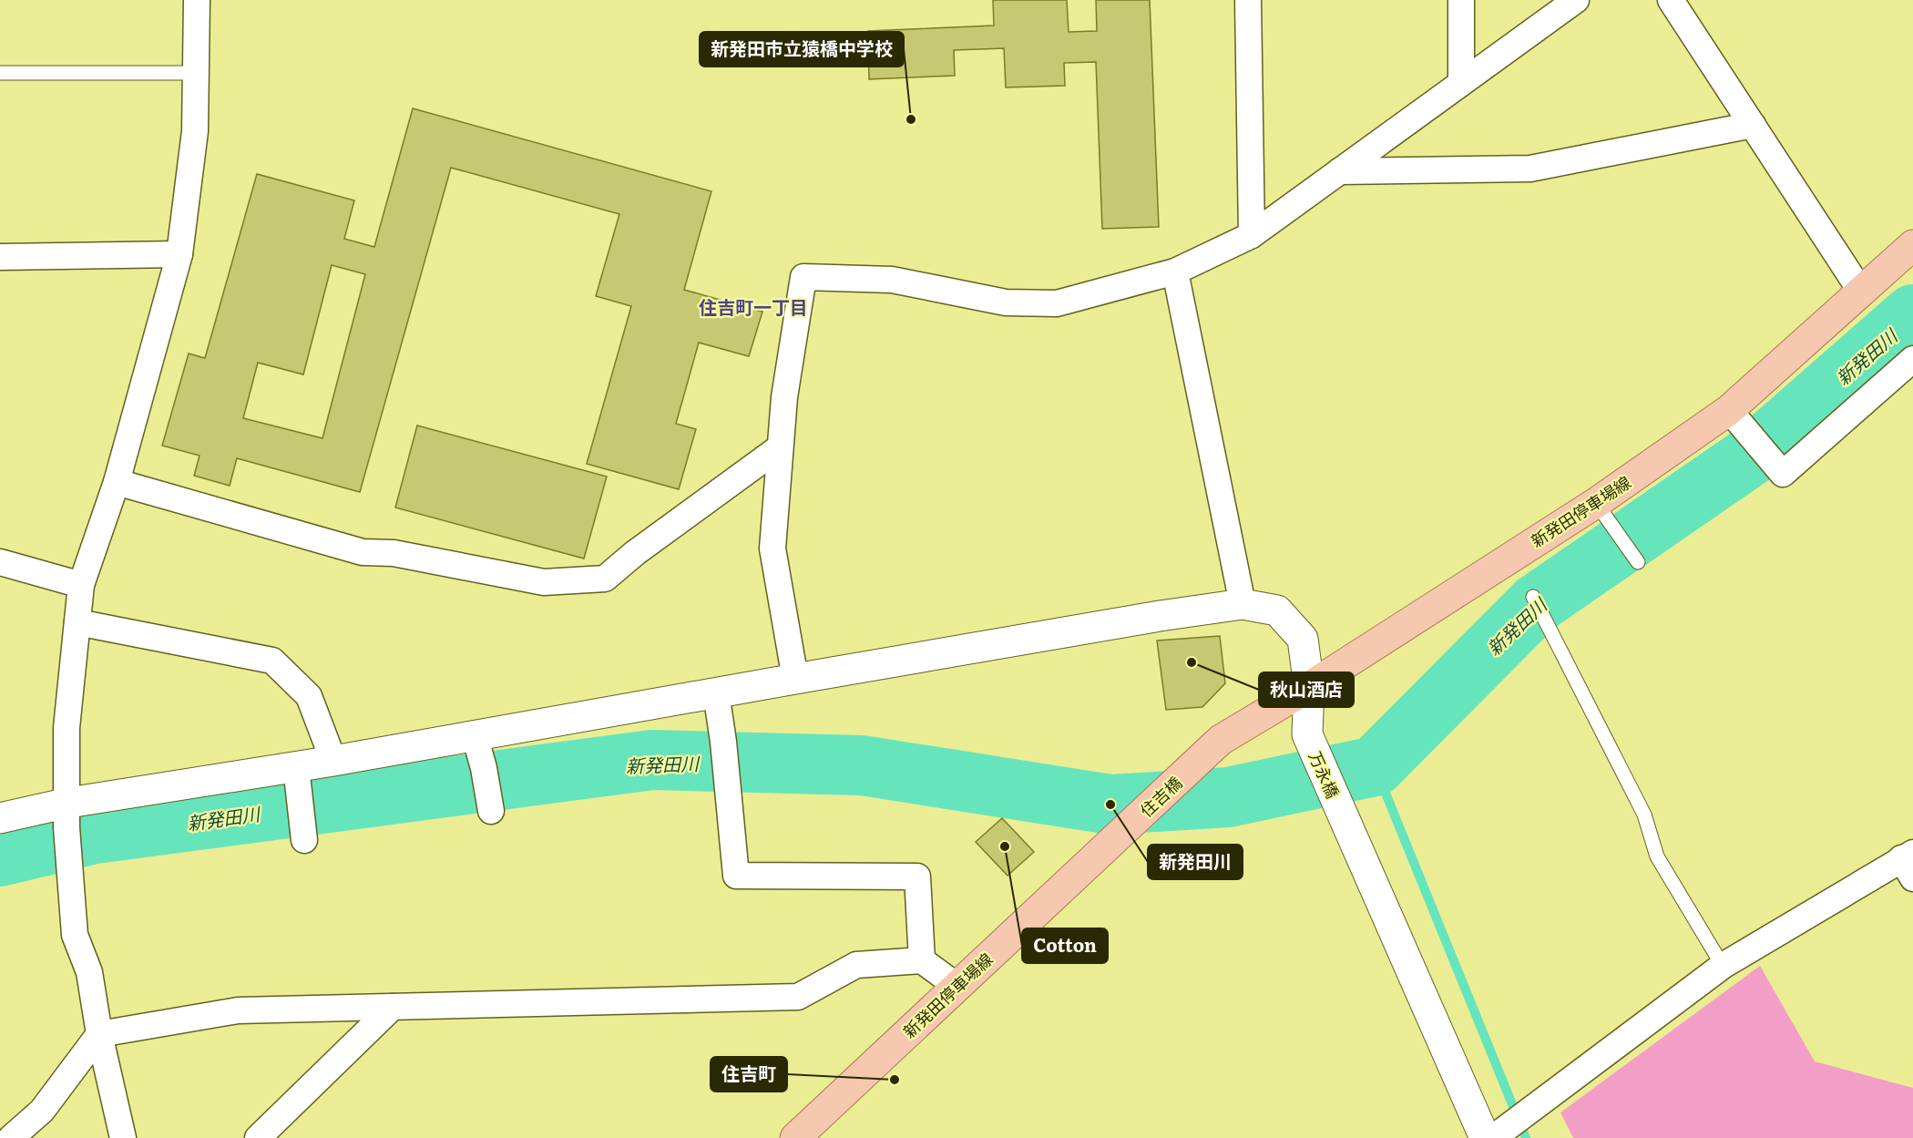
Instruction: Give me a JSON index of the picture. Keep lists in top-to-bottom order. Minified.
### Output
{"streets":{"main road":["新発田停車場線","住吉橋"],"street":["万永橋"]},"crossings":[["新発田停車場線","万永橋"],["新発田停車場線","住吉橋"]],"districts":["住吉町一丁目"],"water":["新発田川"],"places":["新発田市立猿橋中学校","秋山酒店","新発田川","Cotton","住吉町"]}
